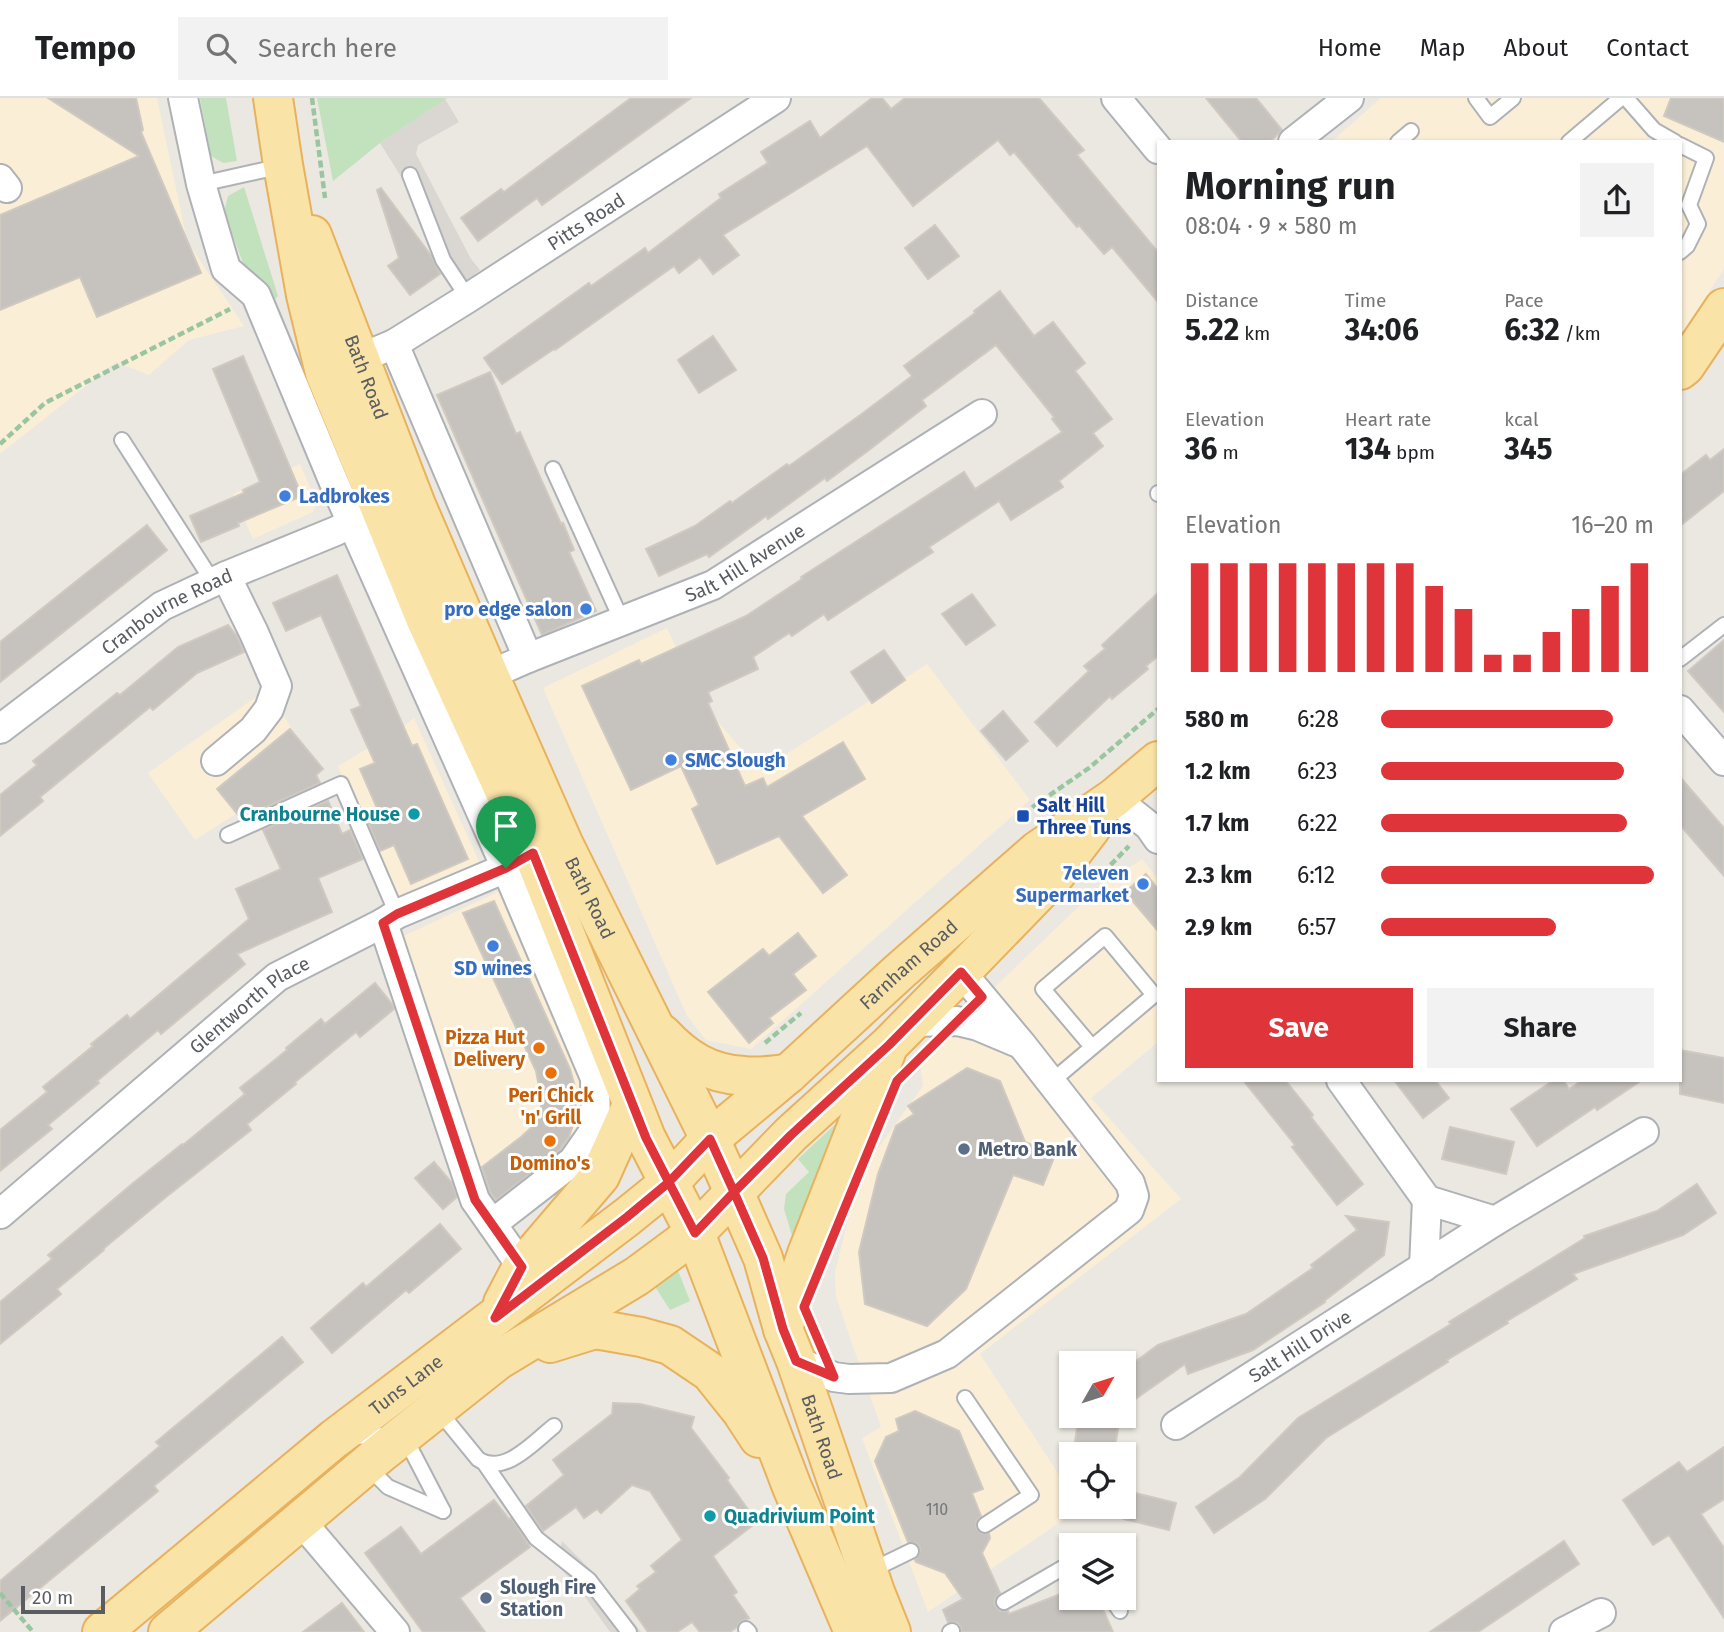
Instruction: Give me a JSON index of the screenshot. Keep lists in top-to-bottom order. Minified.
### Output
{"streets":{"main road":["Bath Road","Farnham Road","Tuns Lane"],"street":["Pitts Road","Salt Hill Avenue","Cranbourne Road","Glentworth Place","Salt Hill Drive"]},"crossings":[["Pitts Road","Bath Road"],["Bath Road","Salt Hill Avenue"],["Bath Road","Cranbourne Road"],["Bath Road","Farnham Road"],["Bath Road","Glentworth Place"],["Bath Road","Tuns Lane"],["Farnham Road","Tuns Lane"]],"places":{"other":["Ladbrokes","pro edge salon","SMC Slough","Cranbourne House","7eleven Supermarket","SD wines","Pizza Hut Delivery","Peri Chick 'n' Grill","Domino's","Metro Bank","Quadrivium Point","Slough Fire Station"],"transit":["Salt Hill Three Tuns"]},"house_numbers":["110"],"scale_bar":"20 m","north":"top right","page":{"header":"Tempo","search":"Search here","nav":["Home","Map","About","Contact"],"heading":["Morning run","08:04 · 9 × 580 m"],"stats":[["Distance","5.22 km"],["Time","34:06"],["Pace","6:32 /km"],["Elevation","36 m"],["Heart rate","134 bpm"],["kcal","345"]],"chart":["Elevation","16–20 m"],"list":[{"name":"580 m","note":"6:28"},{"name":"1.2 km","note":"6:23"},{"name":"1.7 km","note":"6:22"},{"name":"2.3 km","note":"6:12"},{"name":"2.9 km","note":"6:57"}],"buttons":["Save","Share"],"scale":"20 m"}}
